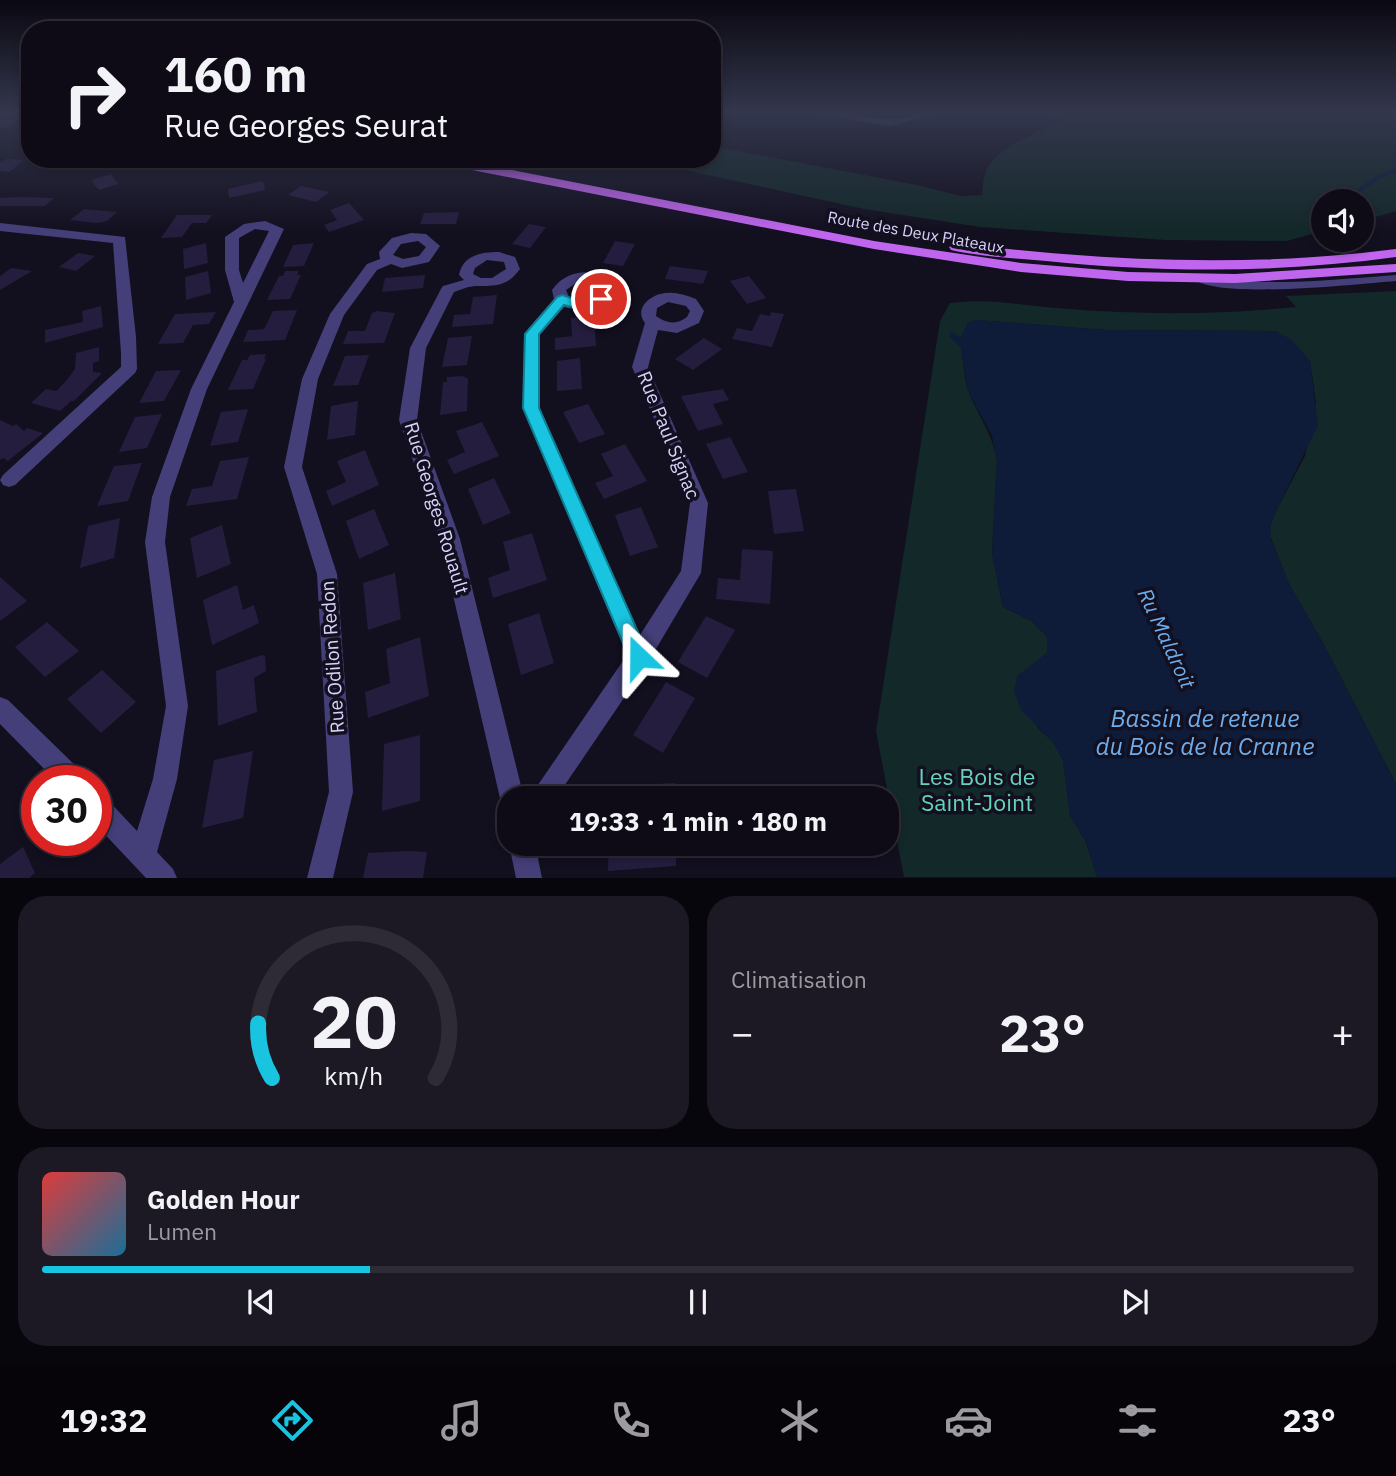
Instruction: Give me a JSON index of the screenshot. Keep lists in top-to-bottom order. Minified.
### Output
{"streets":{"main road":["Route des Deux Plateaux"],"street":["Rue Paul Signac","Rue Georges Rouault","Rue Odilon Redon"]},"water":["Ru Maldroit","Bassin de retenue du Bois de la Cranne"],"parks":["Les Bois de Saint-Joint"],"page":{"turn":["160 m","Rue Georges Seurat"],"limit":"30","trip":"19:33 · 1 min · 180 m","tile":"Climatisation","heat":["−","23°","+"],"song":["Golden Hour","Lumen"],"tabs":["19:32","23°"],"gauge":["20","km/h"]}}
